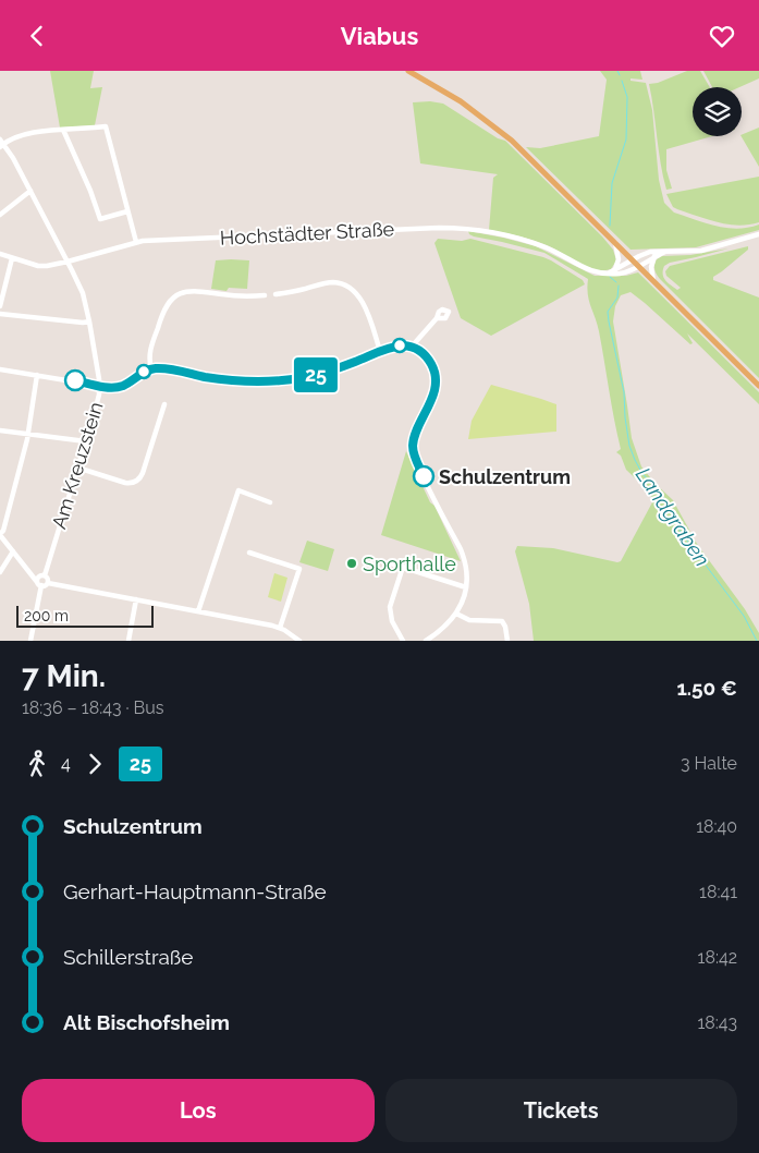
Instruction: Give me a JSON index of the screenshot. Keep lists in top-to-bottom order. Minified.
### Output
{"streets":{"street":["Hochstädter Straße","Am Kreuzstein"]},"crossings":[["Hochstädter Straße","Am Kreuzstein"]],"water":["Landgraben"],"places":["Schulzentrum","Sporthalle"],"lines":["bus line 25"],"scale_bar":"200 m","page":{"header":"Viabus","on_map":"25","scale":"200 m","heading":["7 Min.","18:36 – 18:43 · Bus","1.50 €"],"legs":["4","25","3 Halte"],"list":[{"name":"Schulzentrum","value":"18:40"},{"name":"Gerhart-Hauptmann-Straße","value":"18:41"},{"name":"Schillerstraße","value":"18:42"},{"name":"Alt Bischofsheim","value":"18:43"}],"buttons":["Los","Tickets"]}}
